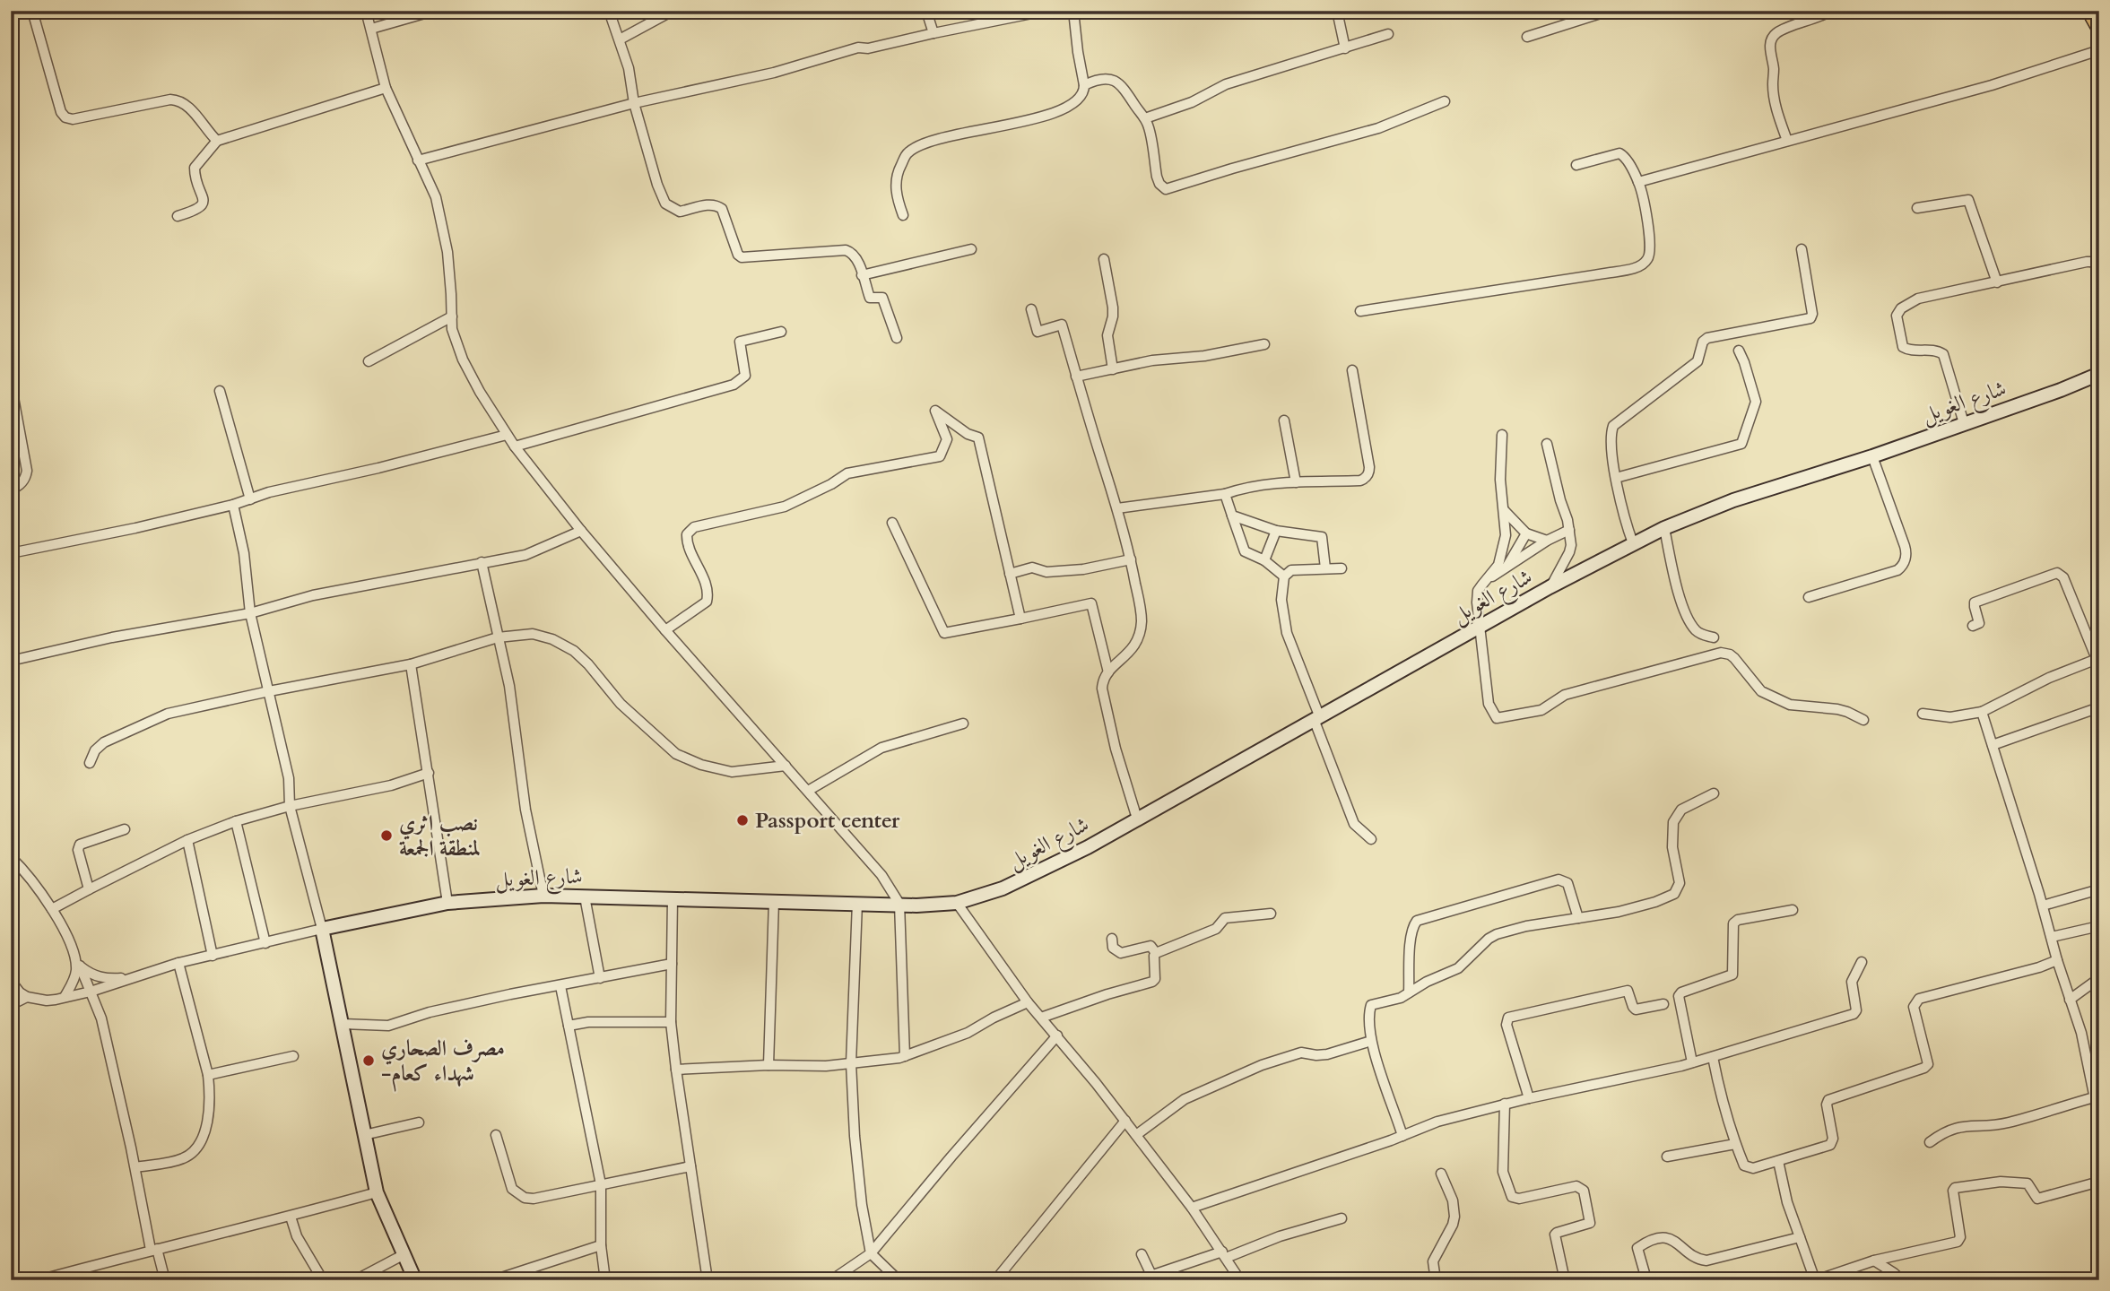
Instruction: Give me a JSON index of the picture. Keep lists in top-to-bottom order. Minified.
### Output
{"streets":{"street":["شارع الغويل"]},"places":["Passport center","نصب اثري لمنطقة الجمعة","مصرف الصحاري -شهداء كعام"]}
